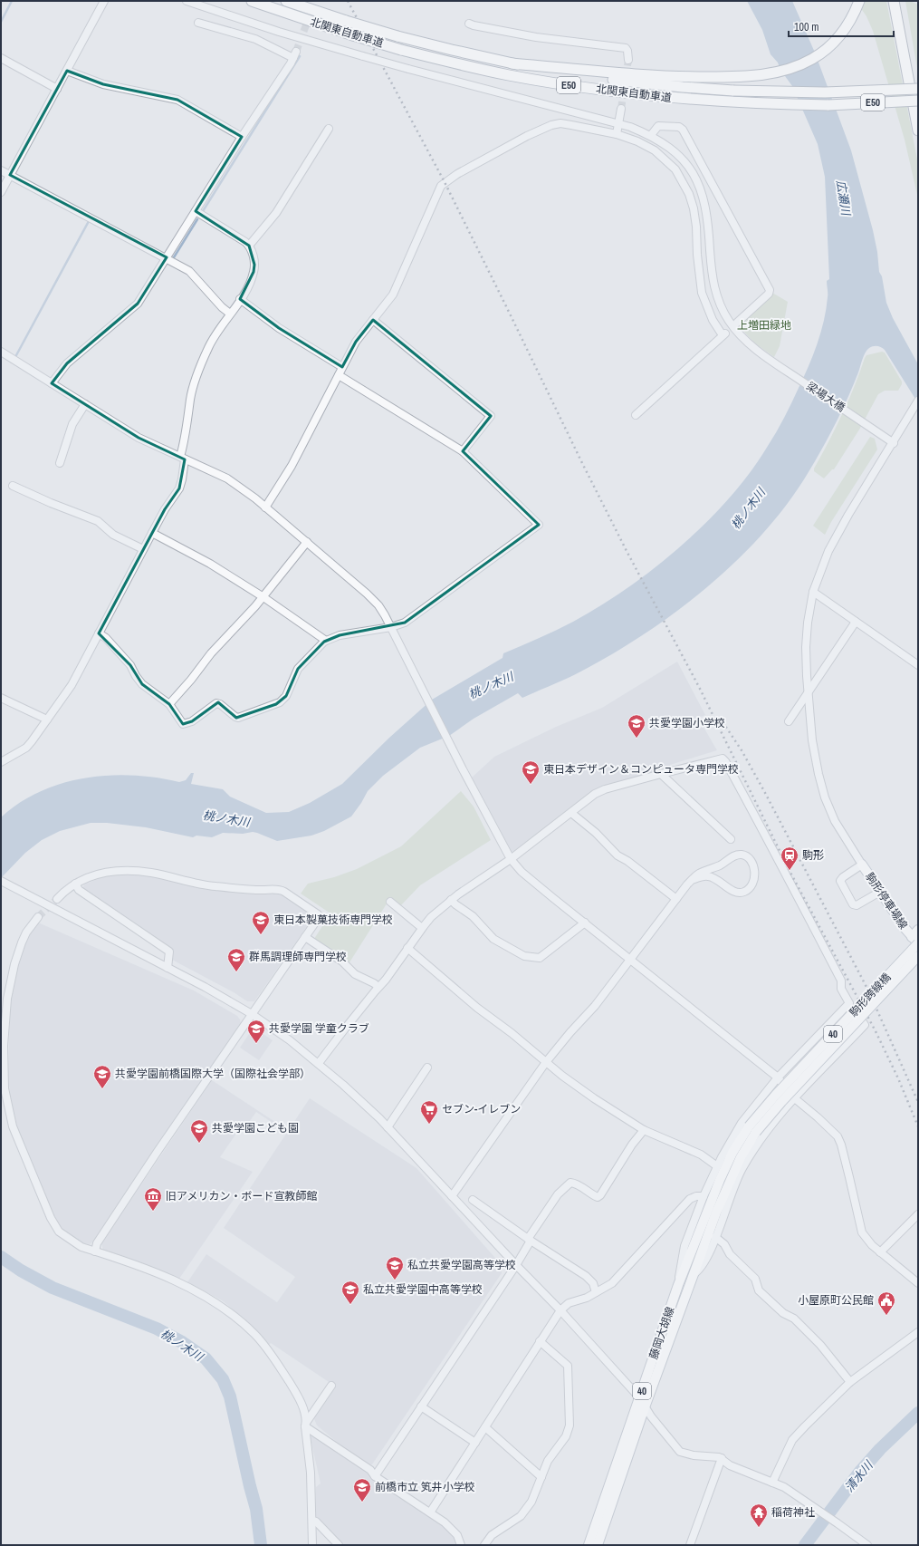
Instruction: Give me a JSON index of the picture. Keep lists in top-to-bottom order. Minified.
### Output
{"streets":{"highway":["北関東自動車道","E50"],"main road":["駒形停車場線","駒形跨線橋","40","藤岡大胡線"],"street":["梁場大橋"]},"crossings":[["駒形停車場線","駒形跨線橋"],["駒形跨線橋","藤岡大胡線"]],"water":["広瀬川","桃ノ木川","清水川"],"parks":["上増田緑地"],"places":{"school or university":["共愛学園小学校","東日本デザイン＆コンピュータ専門学校","東日本製菓技術専門学校","群馬調理師専門学校","共愛学園 学童クラブ","共愛学園前橋国際大学（国際社会学部）","共愛学園こども園","私立共愛学園高等学校","私立共愛学園中高等学校","前橋市立 笂井小学校"],"station":["駒形"],"supermarket":["セブン-イレブン"],"museum":["旧アメリカン・ボード宣教師館"],"public building":["小屋原町公民館"],"temple":["稲荷神社"]},"scale_bar":"100 m"}
